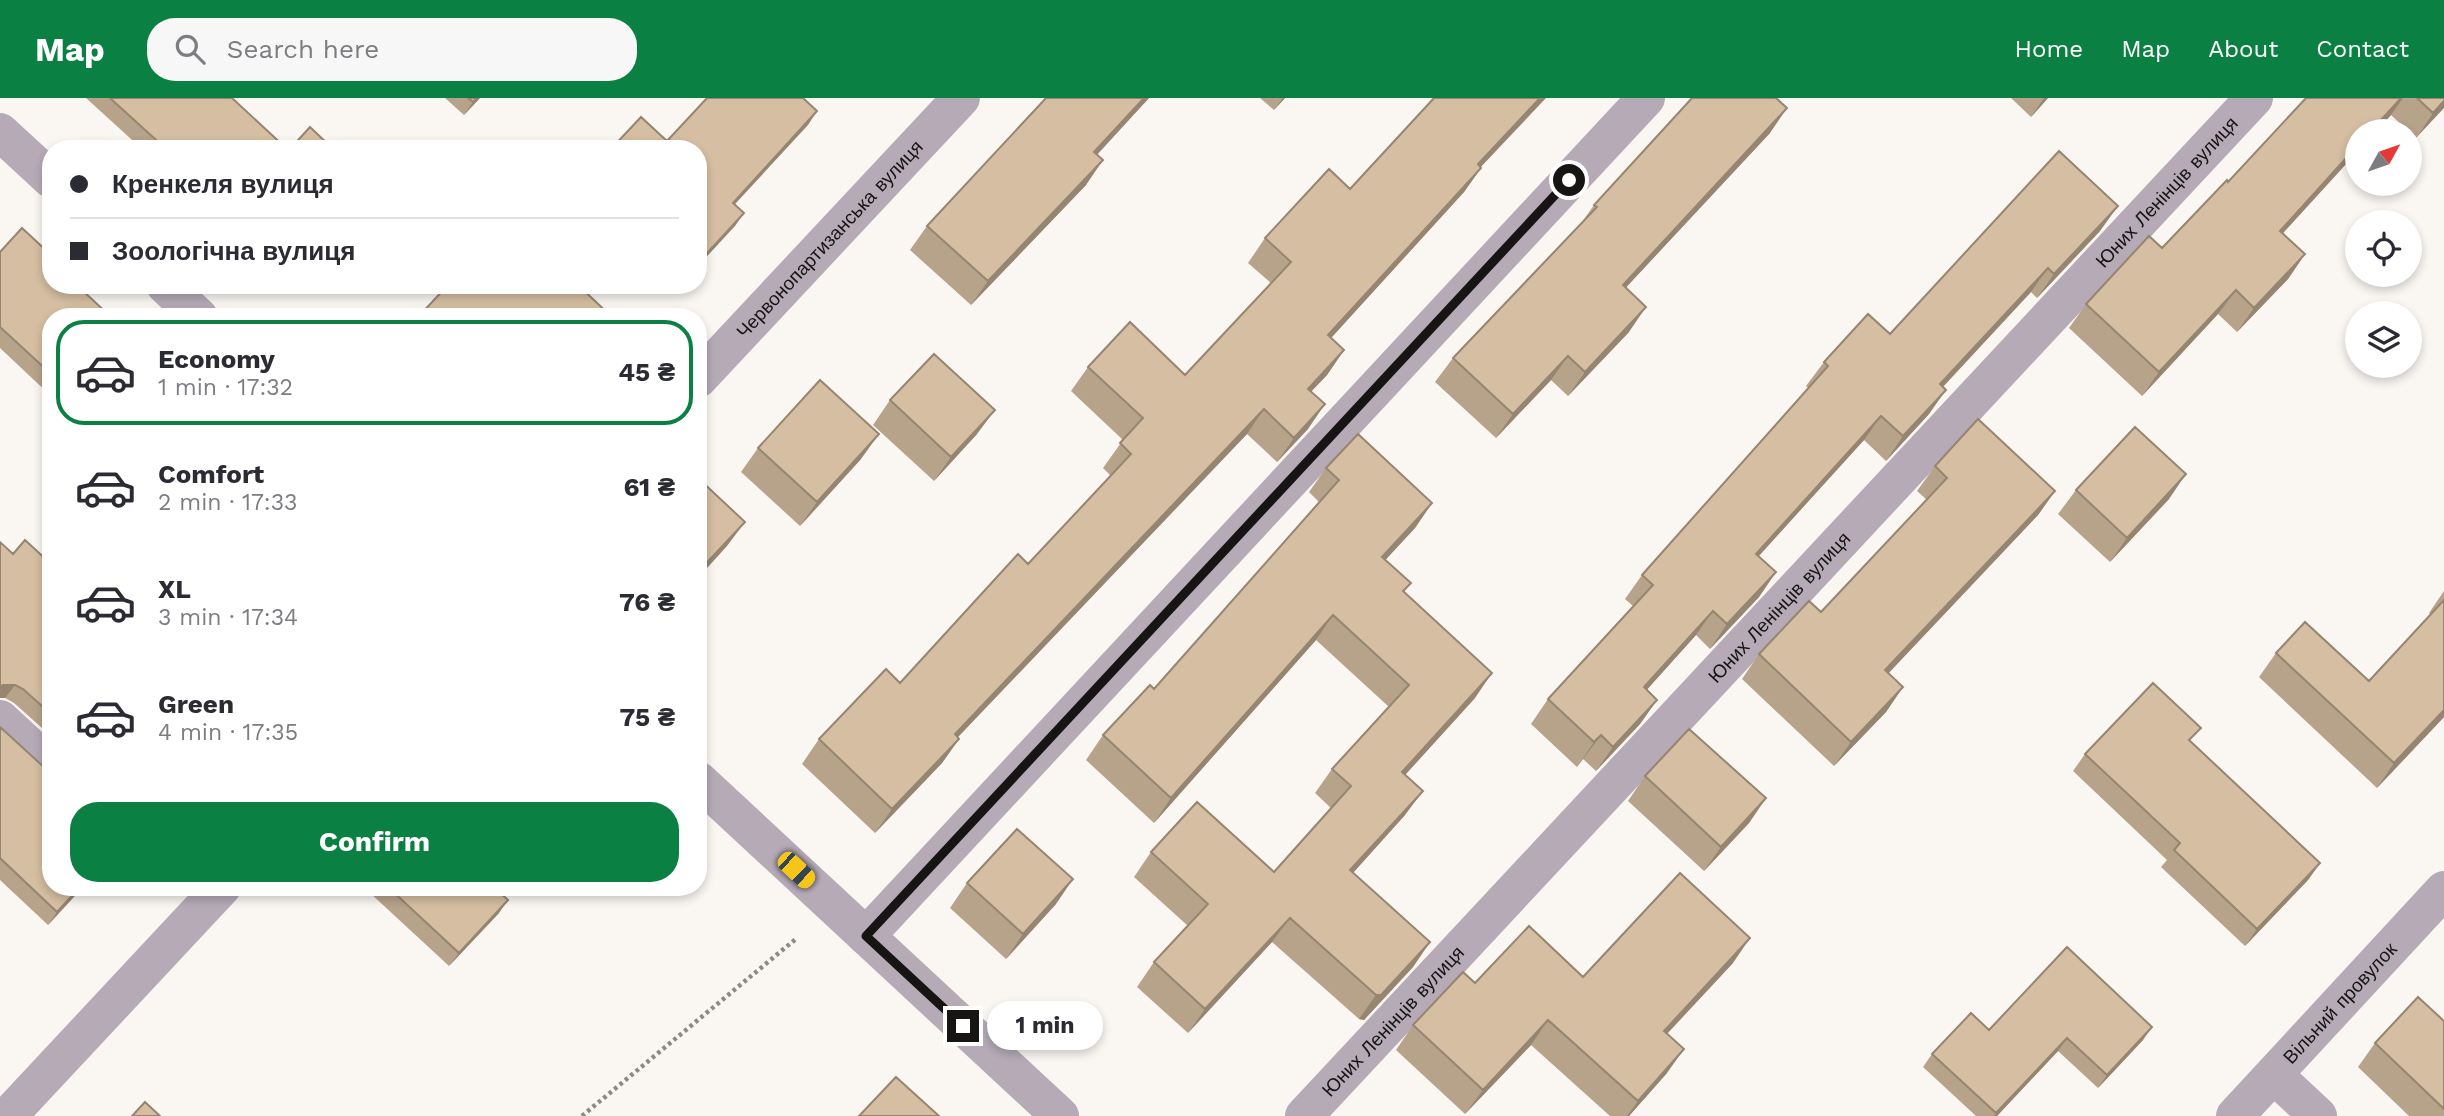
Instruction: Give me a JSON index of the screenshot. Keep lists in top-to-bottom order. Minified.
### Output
{"streets":{"street":["Юних Ленінців вулиця","Червонопартизанська вулиця","Вільний провулок"]},"north":"top right","page":{"header":"Map","search":"Search here","nav":["Home","Map","About","Contact"],"banner":["Кренкеля вулиця","Зоологічна вулиця"],"list":[{"name":"Economy","note":"1 min · 17:32","value":"45 ₴"},{"name":"Comfort","note":"2 min · 17:33","value":"61 ₴"},{"name":"XL","note":"3 min · 17:34","value":"76 ₴"},{"name":"Green","note":"4 min · 17:35","value":"75 ₴"}],"buttons":"Confirm","bubble":"1 min"}}
